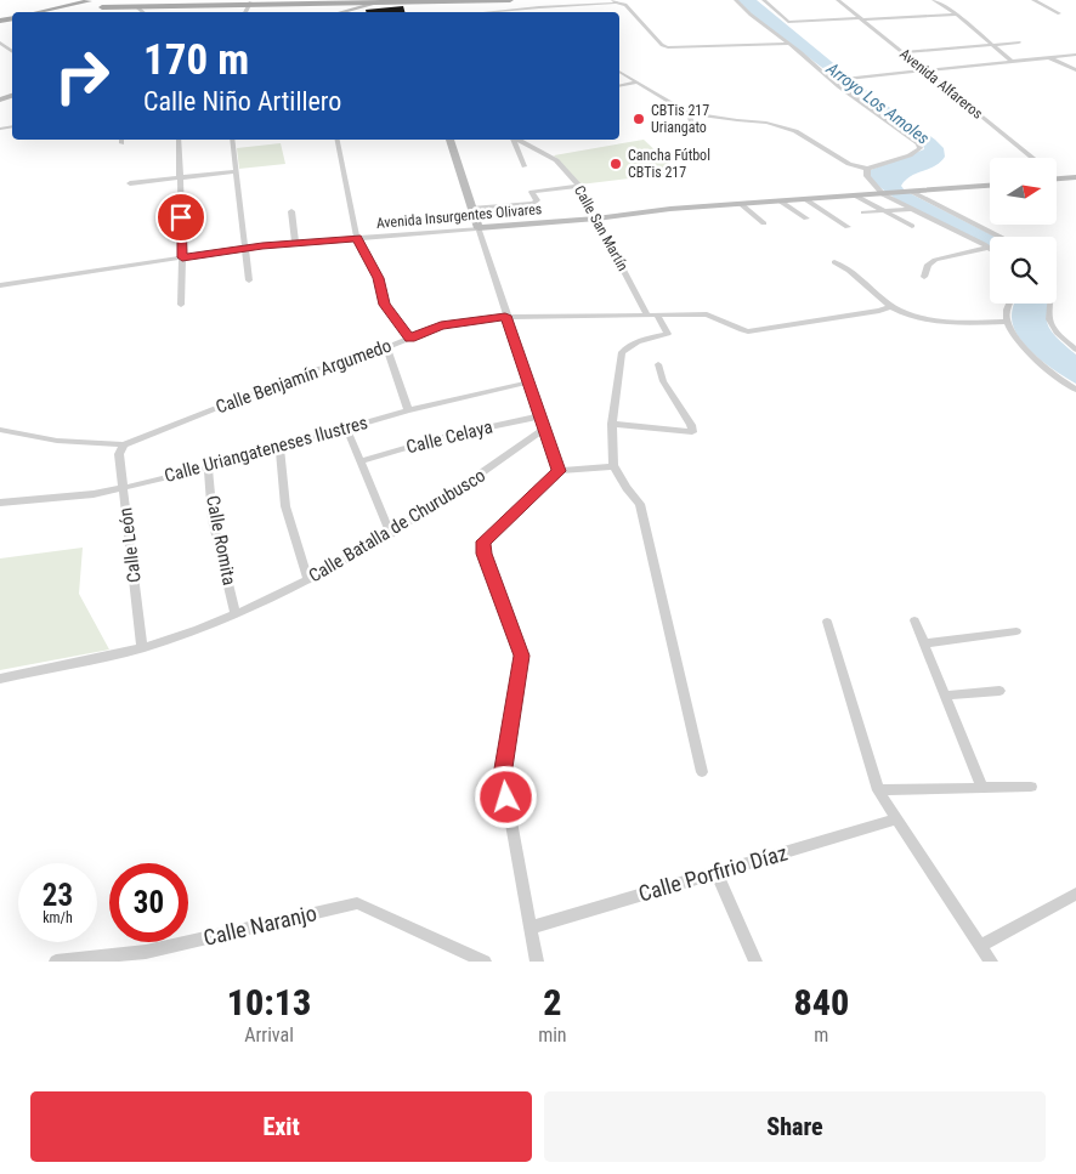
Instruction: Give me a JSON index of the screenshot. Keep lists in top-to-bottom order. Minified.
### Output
{"streets":{"street":["Avenida Alfareros","Avenida Insurgentes Olivares","Calle San Martín","Calle Benjamín Argumedo","Calle Celaya","Calle Uriangateneses Ilustres","Calle Batalla de Churubusco","Calle Romita","Calle León","Calle Porfirio Díaz","Calle Naranjo"]},"crossings":[["Avenida Insurgentes Olivares","Calle San Martín"],["Calle San Martín","Calle Benjamín Argumedo"],["Calle Benjamín Argumedo","Calle León"],["Calle Uriangateneses Ilustres","Calle Romita"],["Calle Uriangateneses Ilustres","Calle León"],["Calle Batalla de Churubusco","Calle Romita"],["Calle Batalla de Churubusco","Calle León"]],"water":["Arroyo Los Amoles"],"places":["CBTis 217 Uriangato","Cancha Fútbol CBTis 217"],"north":"right","page":{"turn":["170 m","Calle Niño Artillero"],"speed":"23 km/h","limit":"30","eta":["10:13","Arrival","2","min","840","m"],"buttons":["Exit","Share"]}}
